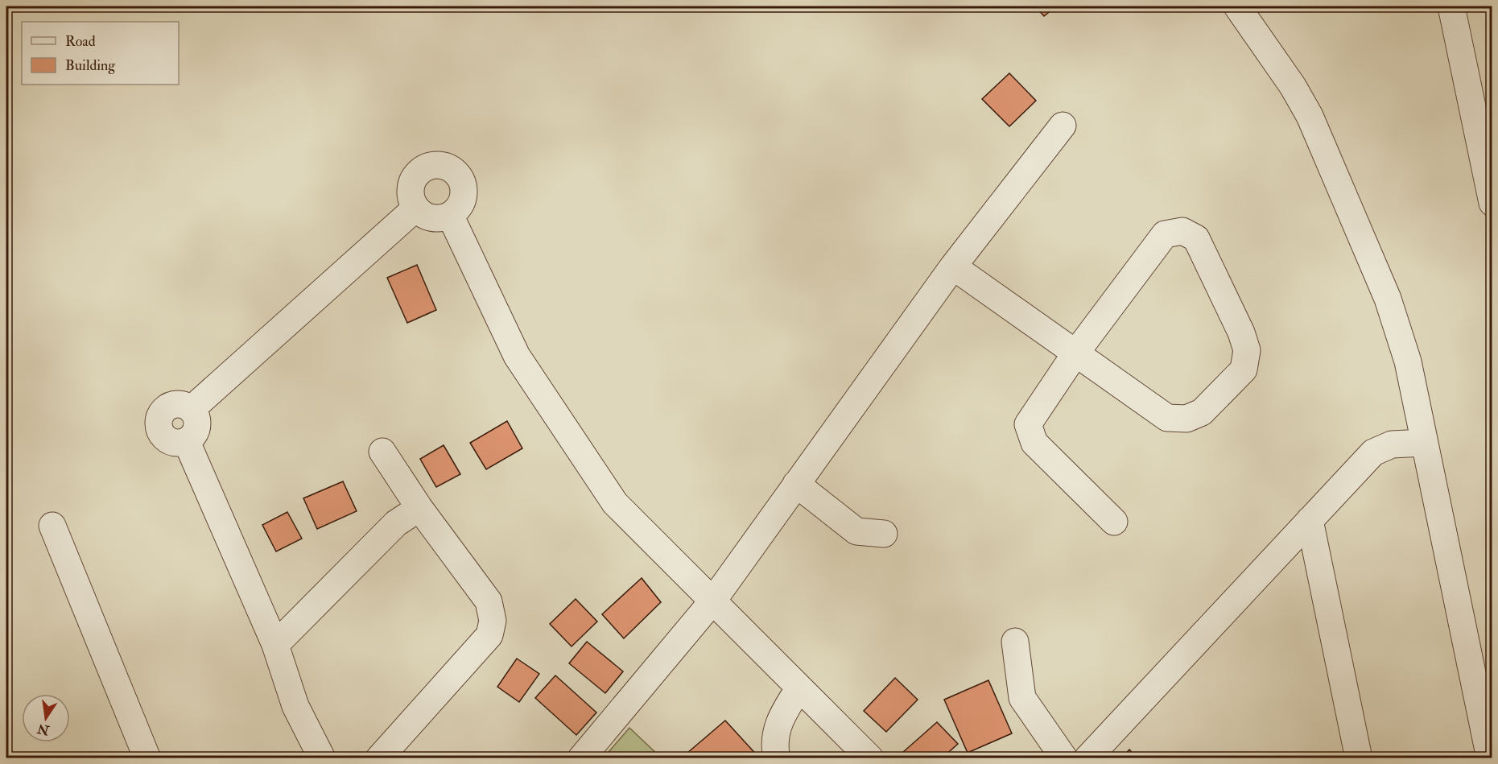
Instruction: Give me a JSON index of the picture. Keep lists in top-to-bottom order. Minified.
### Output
{"legend":["Road","Building"],"north":"bottom"}
